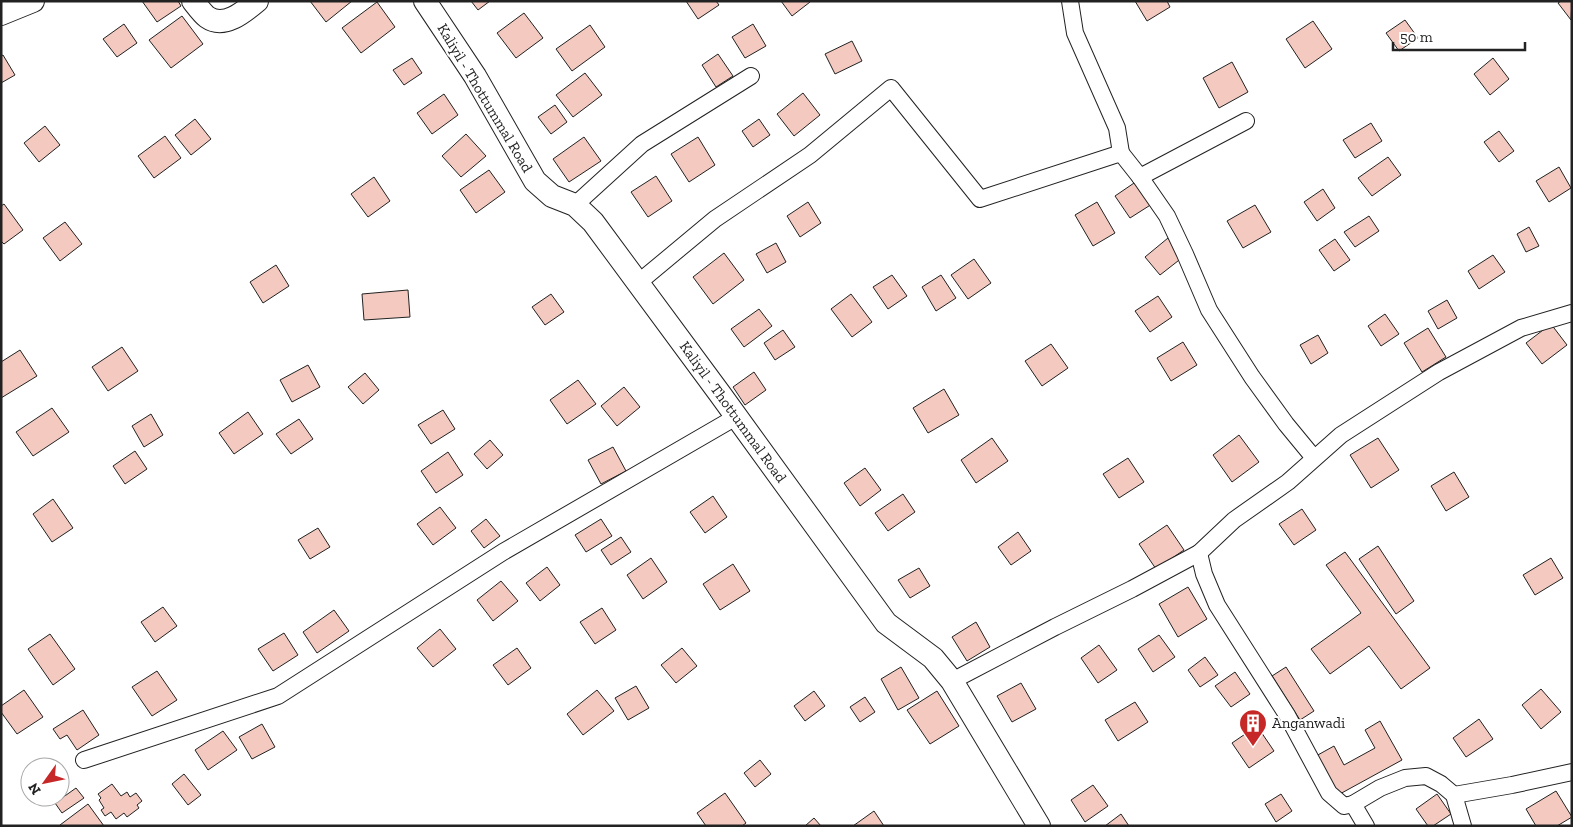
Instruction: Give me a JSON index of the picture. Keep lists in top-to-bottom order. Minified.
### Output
{"streets":{"main road":["Kaliyil - Thottummal Road"]},"places":{"building":["Anganwadi"]},"scale_bar":"50 m","north":"bottom left"}
